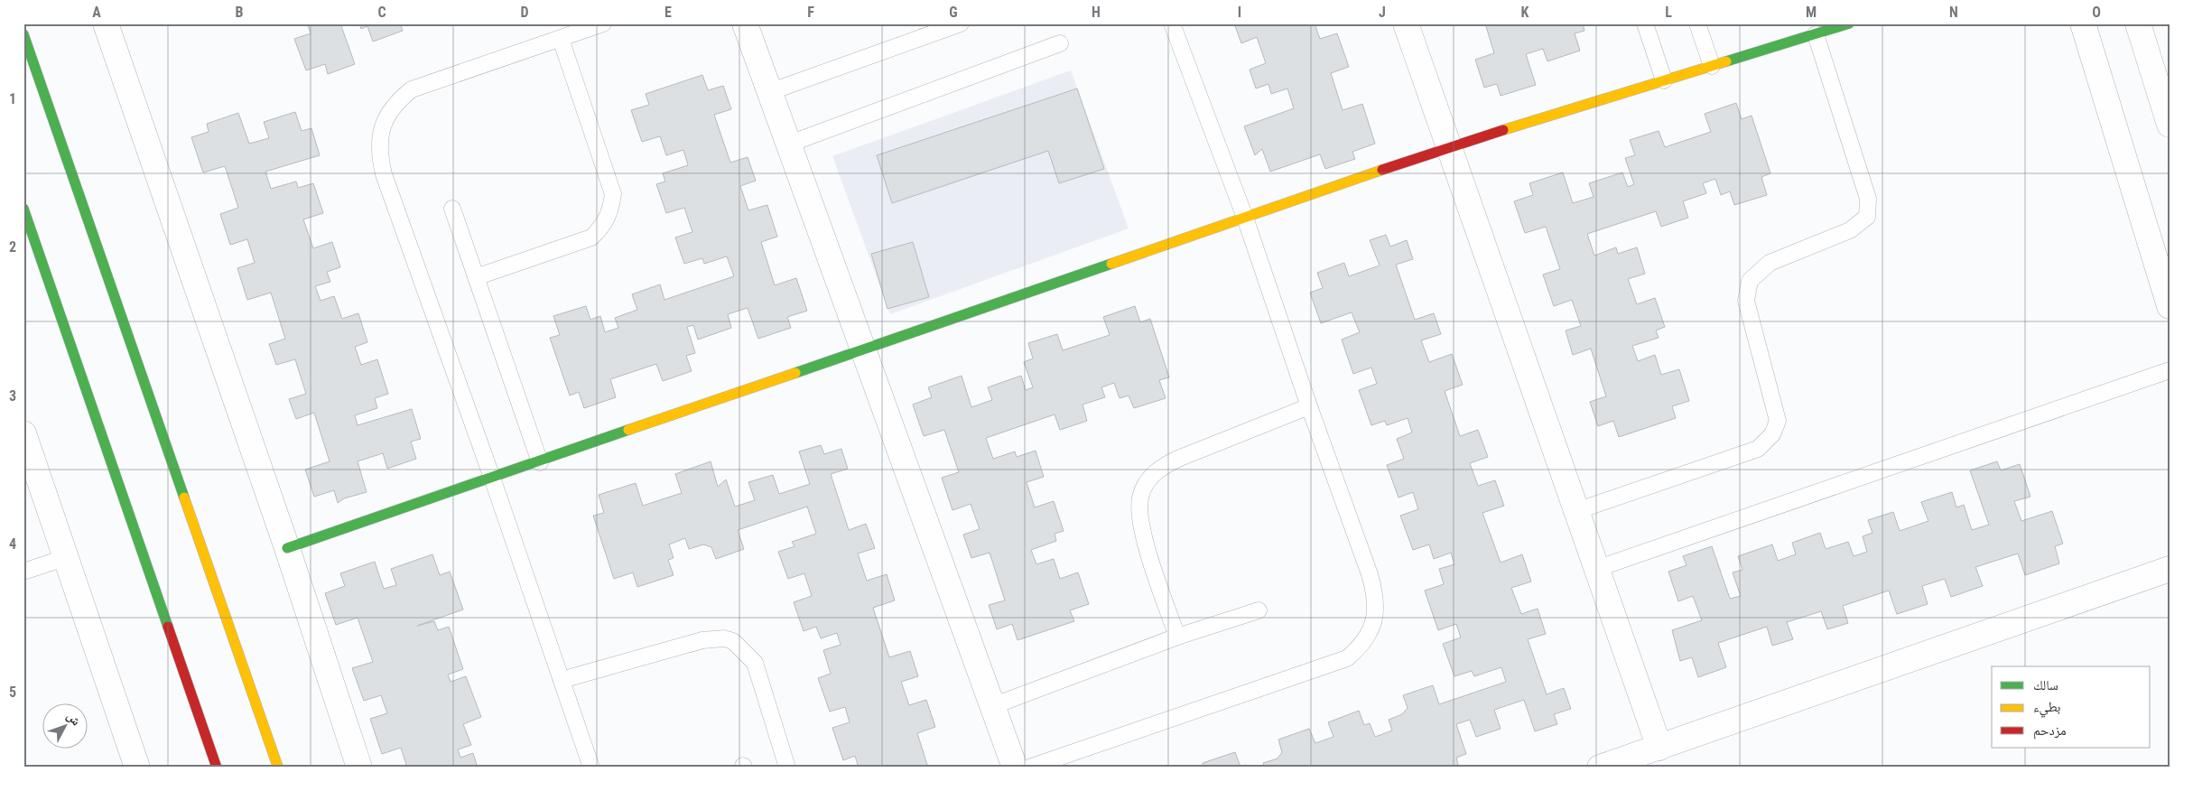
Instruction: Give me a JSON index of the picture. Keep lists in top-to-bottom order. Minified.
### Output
{"legend":["سالك","بطيء","مزدحم"],"north":"top right","grid":{"columns":["A","B","C","D","E","F","G","H","I","J","K","L","M","N","O"],"rows":["1","2","3","4","5"]}}
